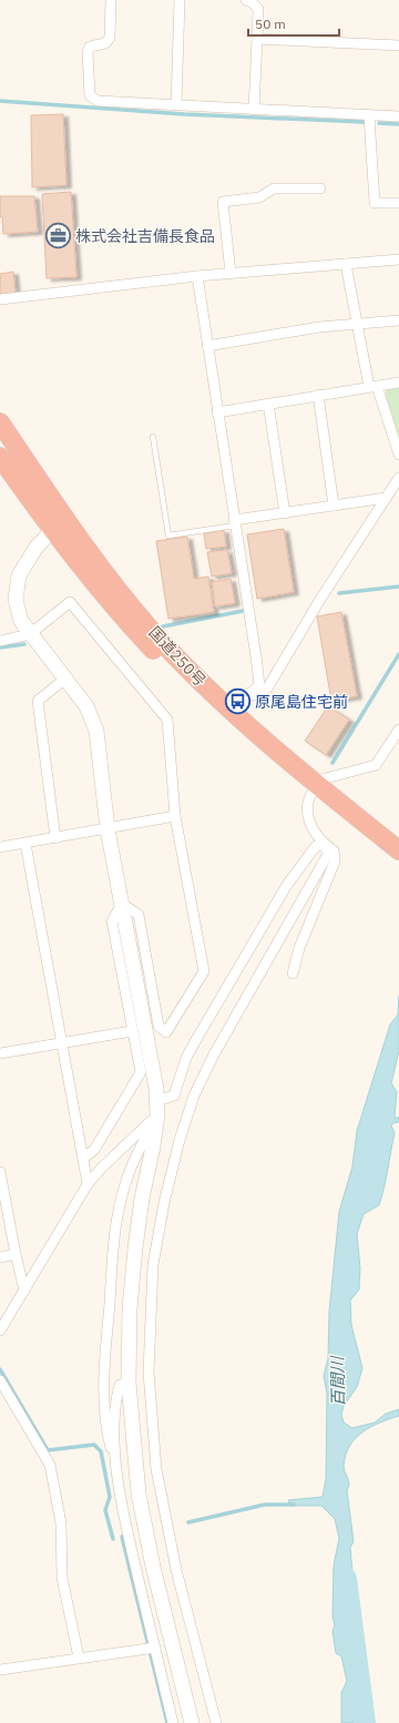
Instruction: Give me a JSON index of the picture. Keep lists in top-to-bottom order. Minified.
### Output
{"streets":{"highway":["国道250号"]},"water":["百間川"],"places":{"office":["株式会社吉備長食品"],"bus stop":["原尾島住宅前"]},"scale_bar":"50 m"}
